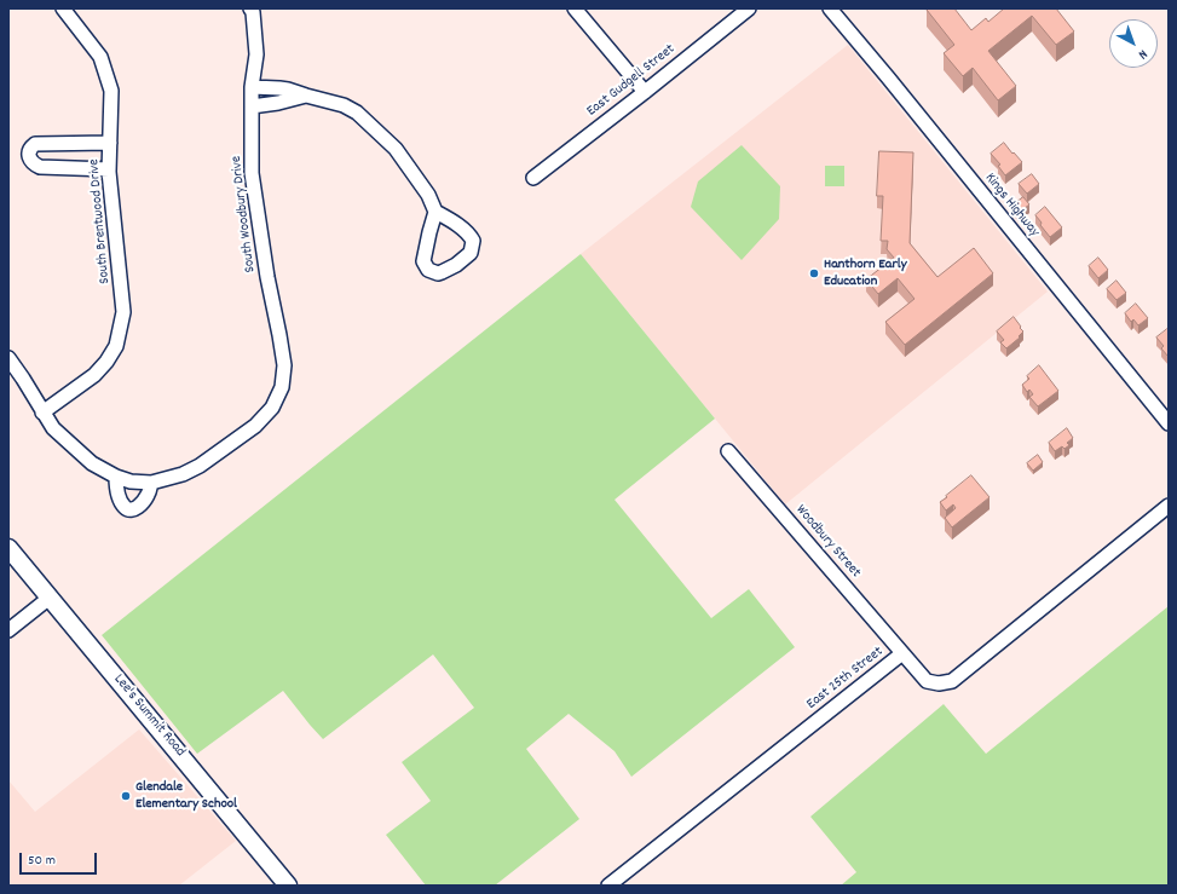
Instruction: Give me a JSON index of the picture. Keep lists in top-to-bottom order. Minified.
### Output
{"streets":{"main road":["Lee's Summit Road"],"street":["East Gudgell Street","Kings Highway","South Woodbury Drive","South Brentwood Drive","Woodbury Street","East 25th Street"]},"crossings":[["Woodbury Street","East 25th Street"]],"places":["Hanthorn Early Education","Glendale Elementary School"],"scale_bar":"50 m","north":"bottom right"}
